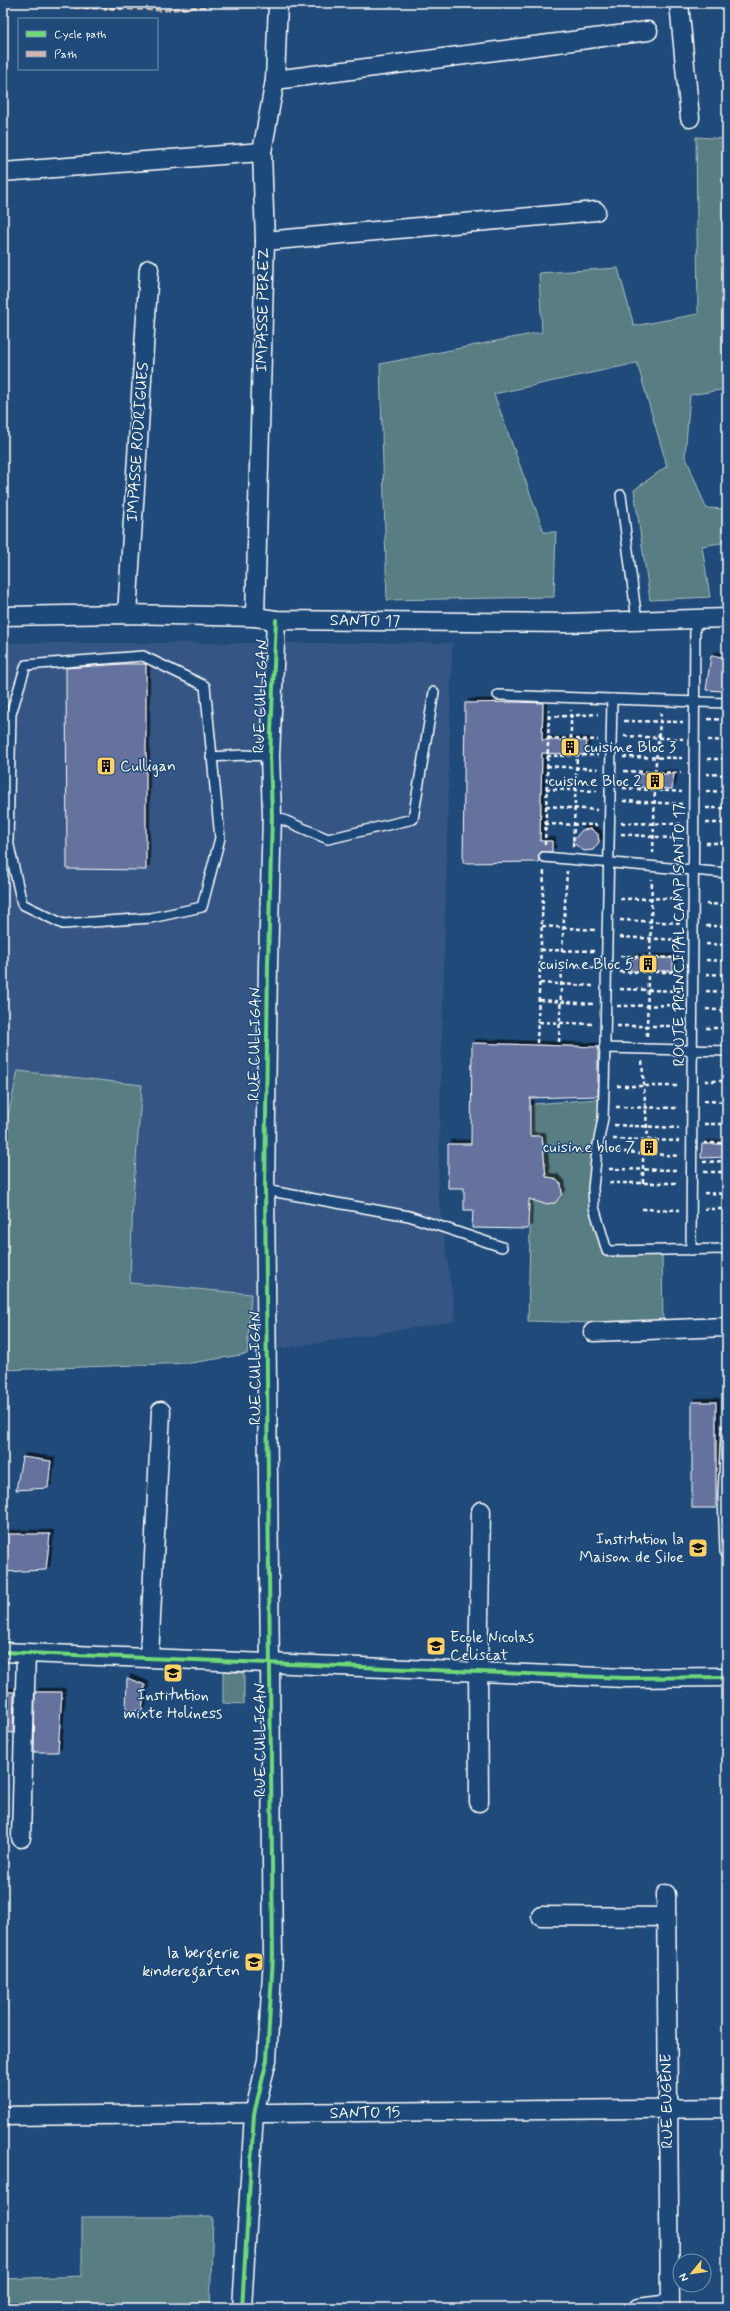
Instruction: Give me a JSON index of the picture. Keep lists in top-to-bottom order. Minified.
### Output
{"streets":{"street":["IMPASSE PEREZ","IMPASSE RODRIGUES","SANTO 17","RUE CULLIGAN","RUE EUGÈNE","SANTO 15"],"lane":["ROUTE PRINCIPAL CAMP SANTO 17"]},"crossings":[["IMPASSE PEREZ","SANTO 17"],["IMPASSE RODRIGUES","SANTO 17"],["SANTO 17","RUE CULLIGAN"],["SANTO 17","ROUTE PRINCIPAL CAMP SANTO 17"],["RUE CULLIGAN","SANTO 15"],["RUE EUGÈNE","SANTO 15"]],"places":{"building":["cuisine Bloc 3","Culligan","cuisine Bloc 2","cuisine Bloc 5","cuisine bloc 7"],"school or university":["Institution la Maison de Siloe","Ecole Nicolas Celiscat","Institution mixte Holiness","la bergerie kinderegarten"]},"legend":["Cycle path","Path"],"north":"bottom left"}
